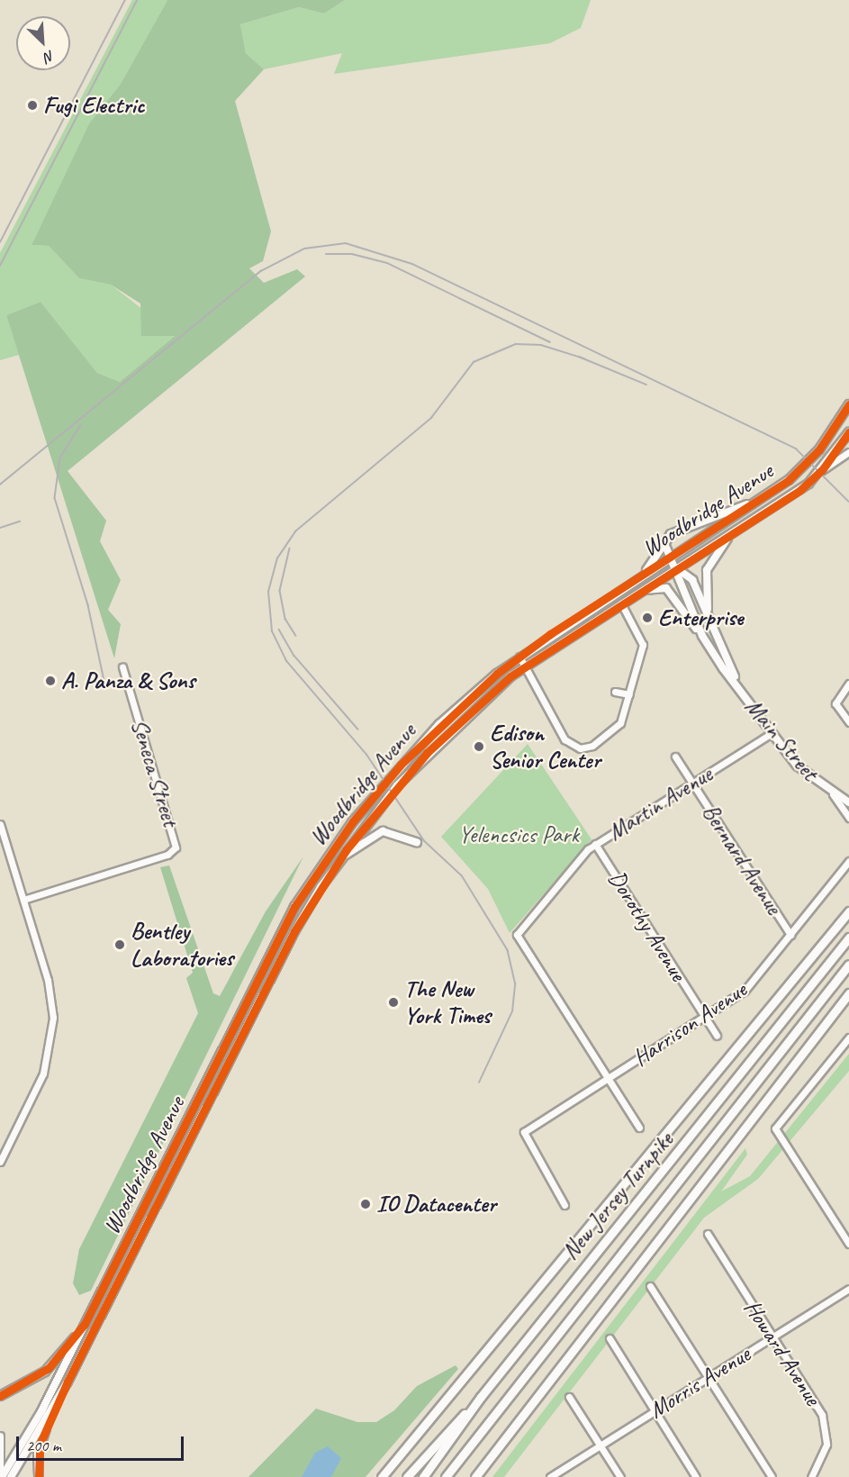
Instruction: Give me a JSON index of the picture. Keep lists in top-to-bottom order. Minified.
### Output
{"streets":{"highway":["New Jersey Turnpike"],"main road":["Woodbridge Avenue","Main Street"],"street":["Seneca Street","Martin Avenue","Bernard Avenue","Dorothy Avenue","Harrison Avenue","Howard Avenue","Morris Avenue"]},"crossings":[["Woodbridge Avenue","Main Street"],["Main Street","Martin Avenue"],["Martin Avenue","Bernard Avenue"],["Martin Avenue","Dorothy Avenue"],["Martin Avenue","Harrison Avenue"],["Bernard Avenue","Harrison Avenue"],["Dorothy Avenue","Harrison Avenue"],["Howard Avenue","Morris Avenue"]],"parks":["Yelencsics Park"],"places":["Fugi Electric","Enterprise","A. Panza & Sons","Edison Senior Center","Bentley Laboratories","The New York Times","IO Datacenter"],"scale_bar":"200 m","north":"bottom right"}
